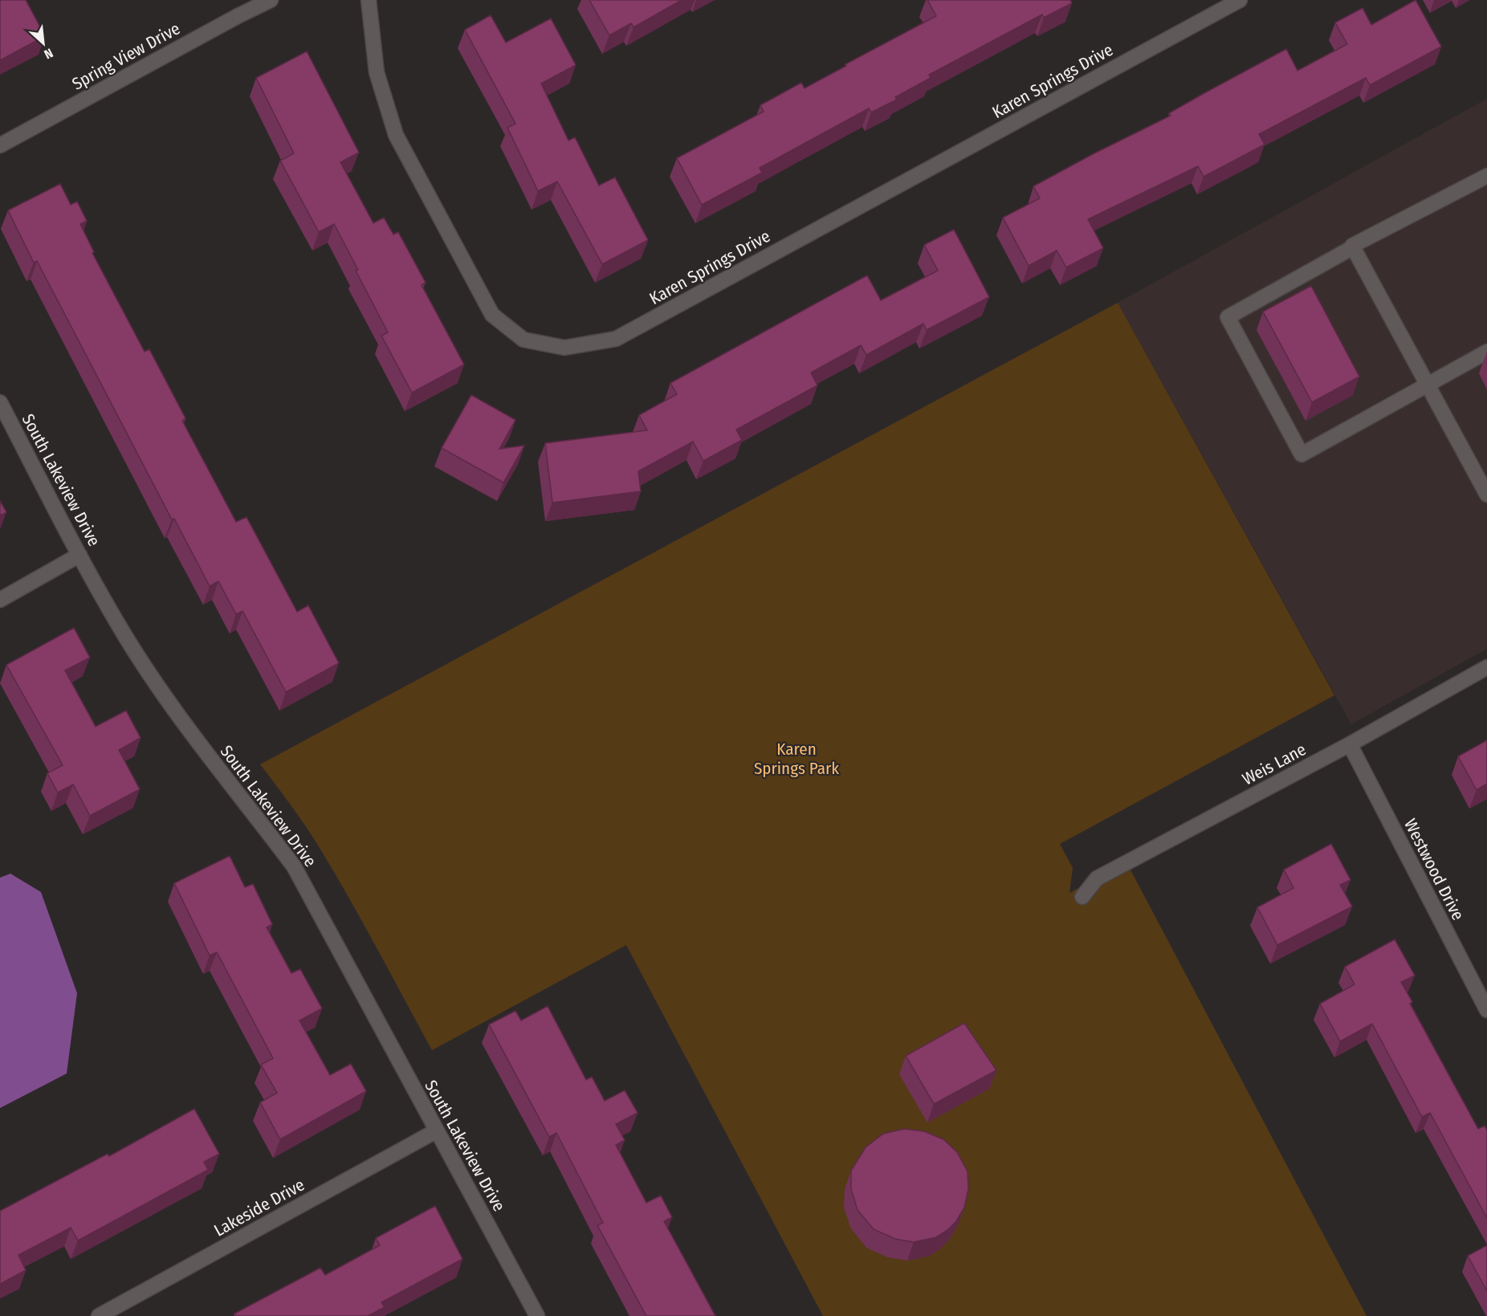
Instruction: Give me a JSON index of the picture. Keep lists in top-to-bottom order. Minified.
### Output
{"streets":{"street":["Spring View Drive","Karen Springs Drive","South Lakeview Drive","Weis Lane","Westwood Drive","Lakeside Drive"]},"crossings":[["South Lakeview Drive","Lakeside Drive"],["Weis Lane","Westwood Drive"]],"parks":["Karen Springs Park"],"north":"bottom right"}
